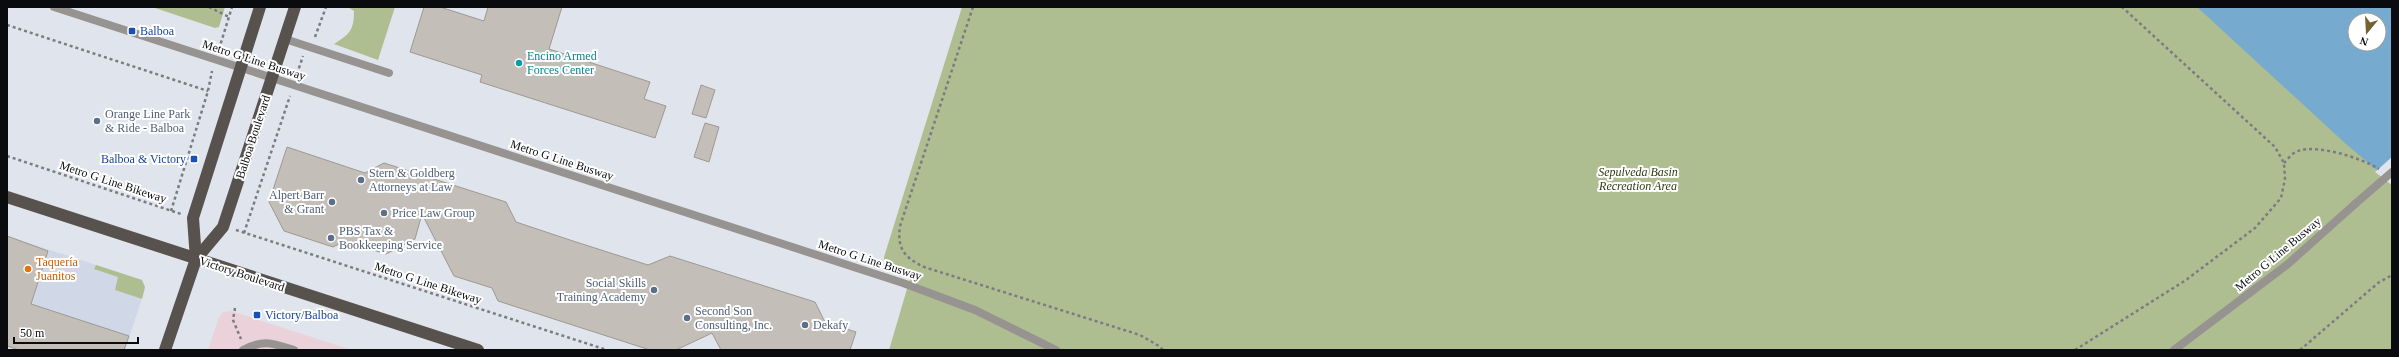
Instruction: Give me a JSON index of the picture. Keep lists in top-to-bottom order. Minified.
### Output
{"streets":{"main road":["Balboa Boulevard","Victory Boulevard"],"lane":["Metro G Line Busway"],"path":["Metro G Line Bikeway"]},"crossings":[["Metro G Line Busway","Balboa Boulevard"],["Balboa Boulevard","Victory Boulevard"]],"parks":["Sepulveda Basin Recreation Area"],"places":{"transit":["Balboa","Balboa & Victory","Victory/Balboa"],"other":["Encino Armed Forces Center","Orange Line Park & Ride - Balboa","Stern & Goldberg Attorneys at Law","Alpert Barr & Grant","Price Law Group","PBS Tax & Bookkeeping Service","Taquería Juanitos","Social Skills Training Academy","Second Son Consulting, Inc.","Dekafy"]},"scale_bar":"50 m","north":"bottom"}
